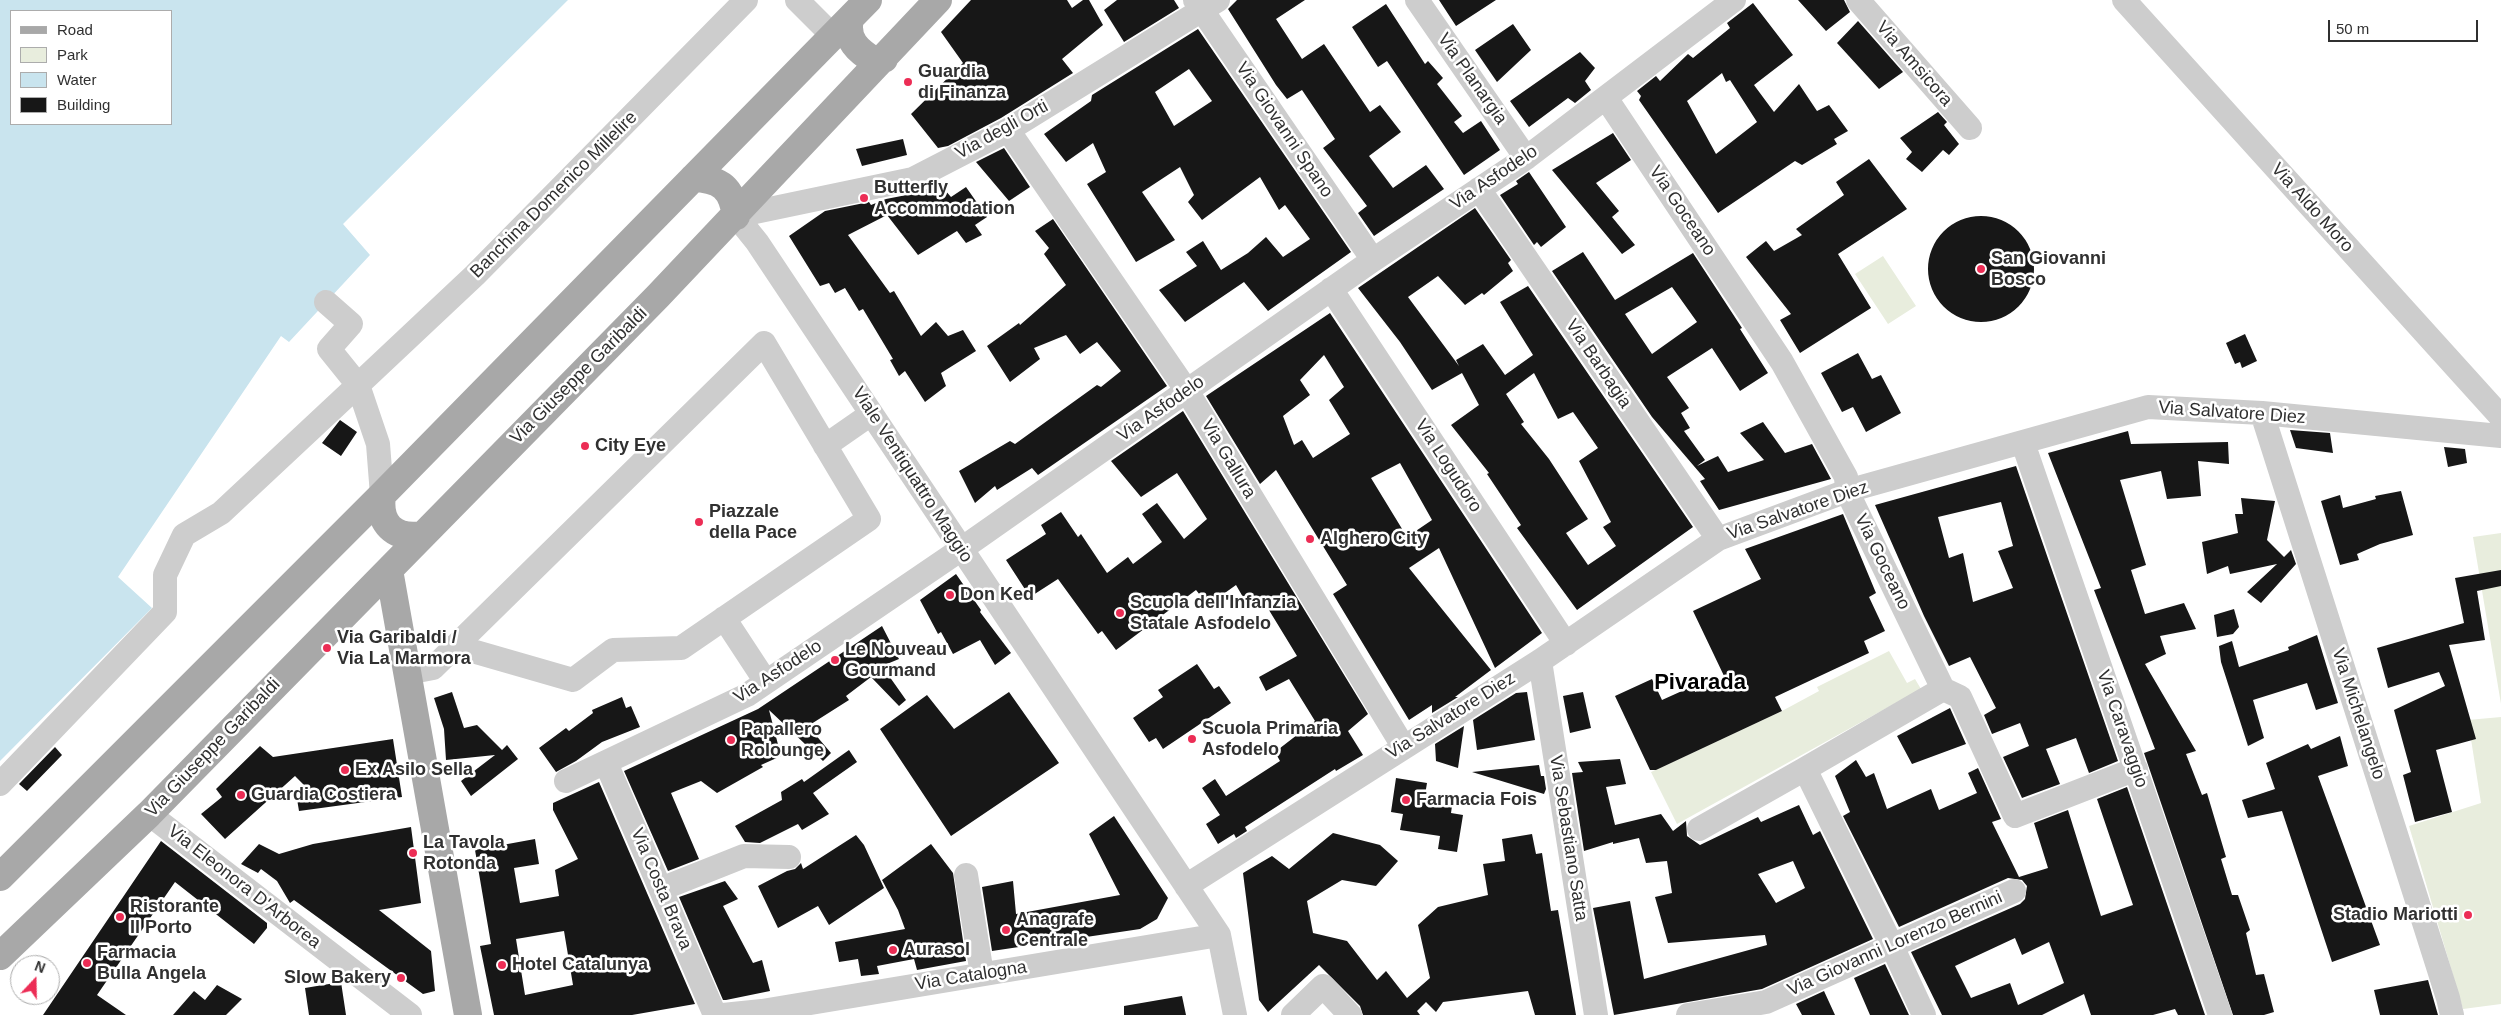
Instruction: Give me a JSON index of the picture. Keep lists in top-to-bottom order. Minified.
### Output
{"streets":{"main road":["Via Giuseppe Garibaldi"],"street":["Via Amsicora","Via Planargia","Via degli Orti","Via Giovanni Spano","Via Asfodelo","Banchina Domenico Millelire","Via Aldo Moro","Via Goceano","Via Barbagia","Via Salvatore Diez","Via Gallura","Via Logudoro","Viale Ventiquattro Maggio","Via Michelangelo","Via Caravaggio","Via Sebastiano Satta","Via Eleonora D'Arborea","Via Costa Brava","Via Giovanni Lorenzo Bernini","Via Catalogna"]},"crossings":[["Via Planargia","Via Asfodelo"],["Via degli Orti","Via Giovanni Spano"],["Via degli Orti","Via Giuseppe Garibaldi"],["Via degli Orti","Via Gallura"],["Via degli Orti","Viale Ventiquattro Maggio"],["Via Giovanni Spano","Via Asfodelo"],["Via Asfodelo","Via Goceano"],["Via Asfodelo","Via Barbagia"],["Via Asfodelo","Via Gallura"],["Via Asfodelo","Via Logudoro"],["Via Asfodelo","Viale Ventiquattro Maggio"],["Via Asfodelo","Via Costa Brava"],["Via Goceano","Via Salvatore Diez"],["Via Goceano","Via Caravaggio"],["Via Barbagia","Via Salvatore Diez"],["Via Giuseppe Garibaldi","Viale Ventiquattro Maggio"],["Via Giuseppe Garibaldi","Via Eleonora D'Arborea"],["Via Salvatore Diez","Via Gallura"],["Via Salvatore Diez","Via Logudoro"],["Via Salvatore Diez","Viale Ventiquattro Maggio"],["Via Salvatore Diez","Via Michelangelo"],["Via Salvatore Diez","Via Caravaggio"],["Via Salvatore Diez","Via Sebastiano Satta"],["Viale Ventiquattro Maggio","Via Catalogna"]],"districts":["Pivarada"],"places":["Guardia di Finanza","Butterfly Accommodation","San Giovanni Bosco","City Eye","Piazzale della Pace","Alghero City","Don Ked","Scuola dell'Infanzia Statale Asfodelo","Via Garibaldi / Via La Marmora","Le Nouveau Gourmand","Scuola Primaria Asfodelo","Papallero Rolounge","Ex Asilo Sella","Guardia Costiera","Farmacia Fois","La Tavola Rotonda","Stadio Mariotti","Ristorante Il Porto","Anagrafe Centrale","Aurasol","Farmacia Bulla Angela","Hotel Catalunya","Slow Bakery"],"legend":["Road","Park","Water","Building"],"scale_bar":"50 m","north":"top"}
